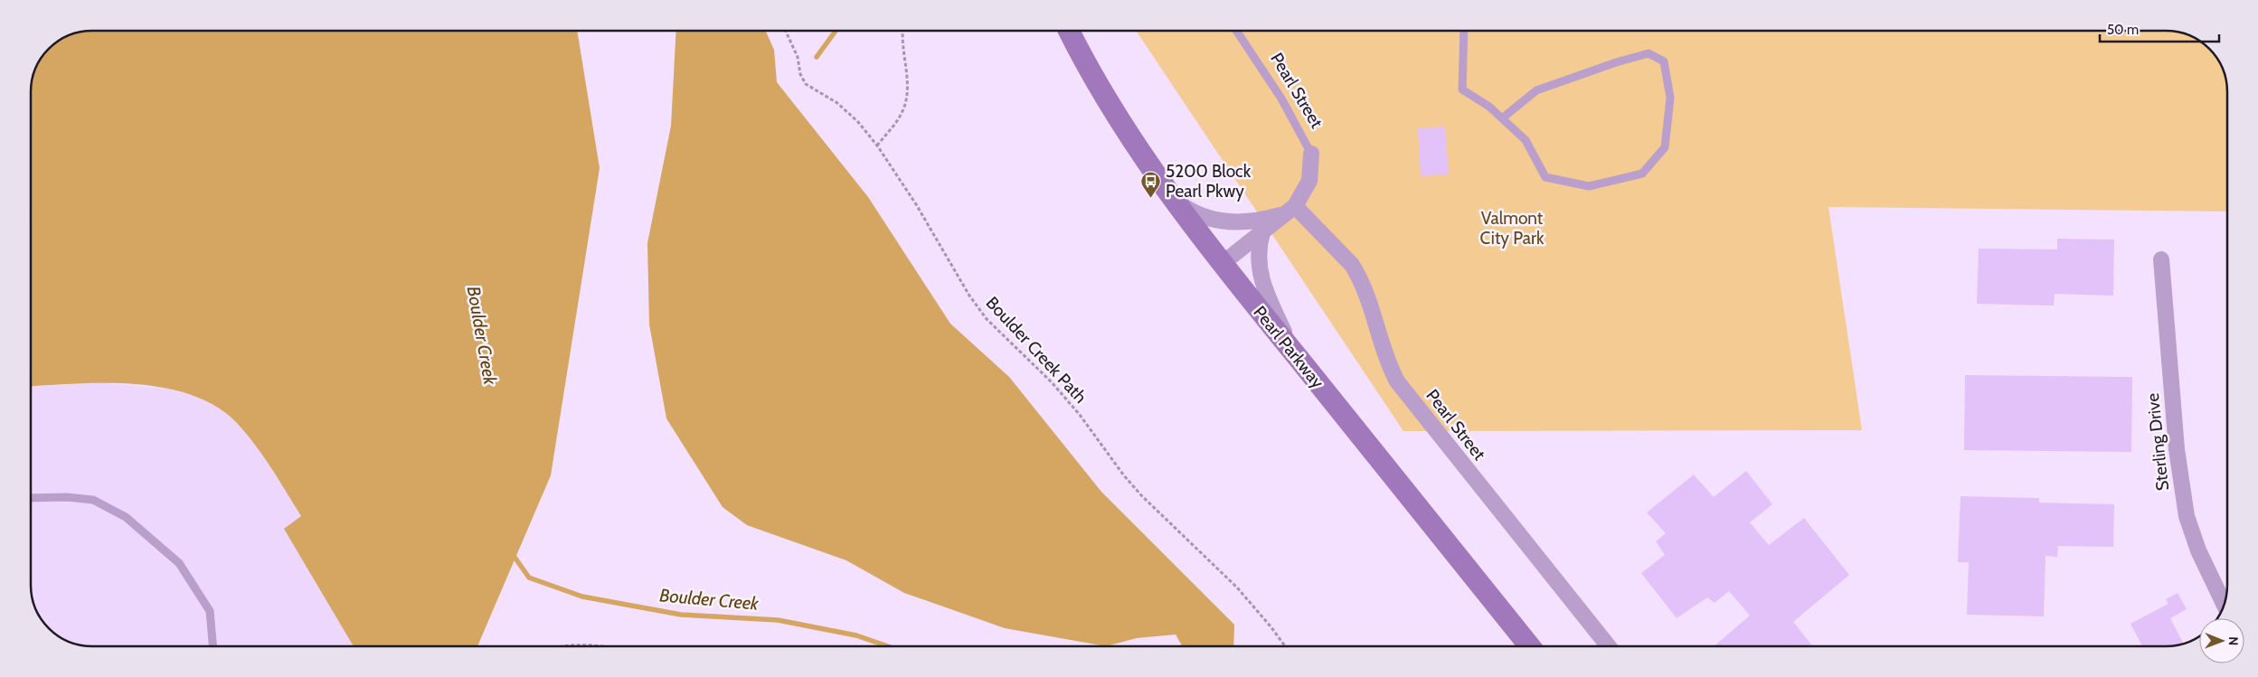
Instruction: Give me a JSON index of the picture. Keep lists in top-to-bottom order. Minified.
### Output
{"streets":{"main road":["Pearl Parkway"],"street":["Pearl Street","Sterling Drive"],"path":["Boulder Creek Path"]},"crossings":[["Pearl Street","Pearl Parkway"]],"water":["Boulder Creek"],"parks":["Valmont City Park"],"places":{"bus stop":["5200 Block Pearl Pkwy"]},"scale_bar":"50 m","north":"right"}
